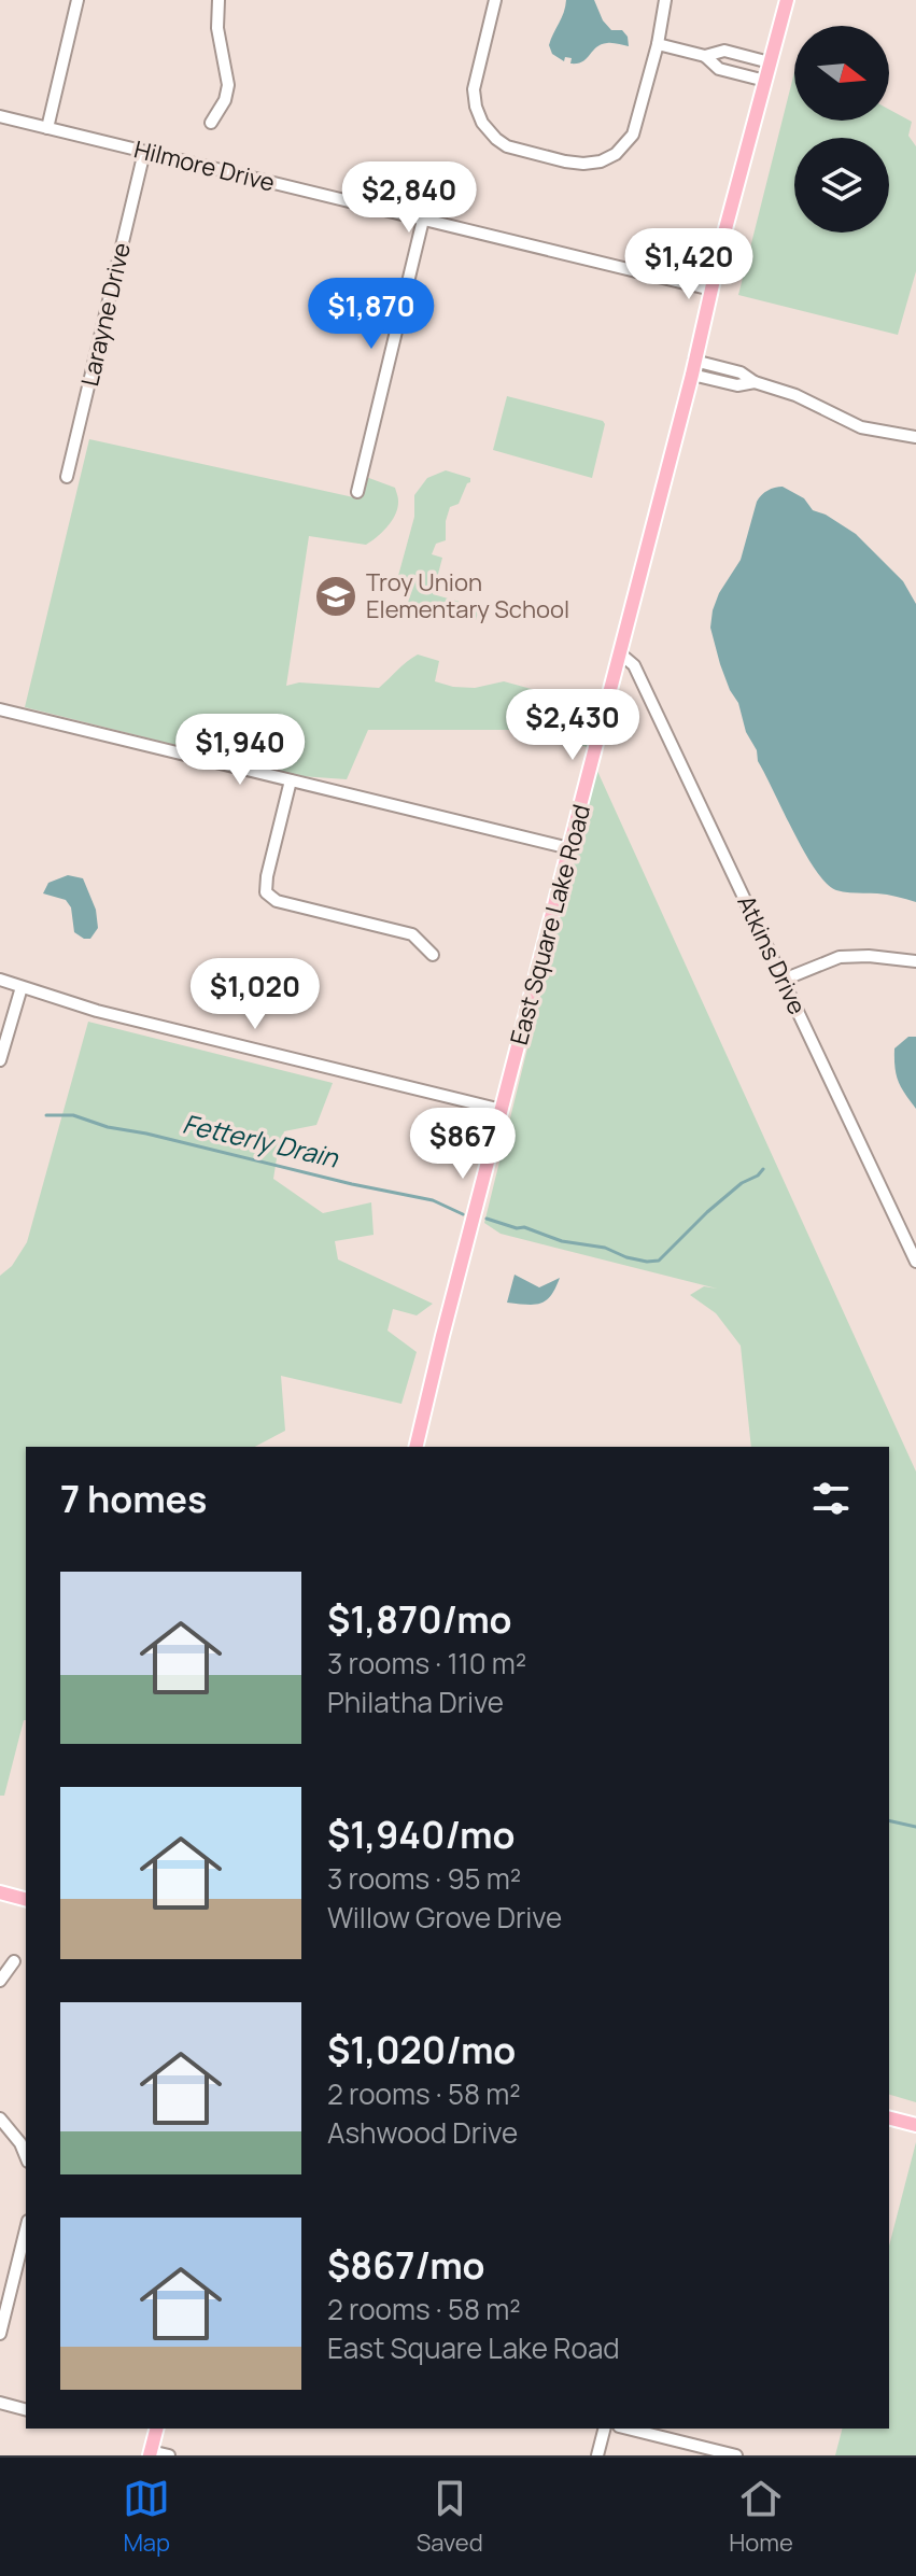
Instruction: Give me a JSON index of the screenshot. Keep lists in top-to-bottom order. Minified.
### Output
{"streets":{"main road":["East Square Lake Road"],"street":["Hilmore Drive","Larayne Drive","Atkins Drive"]},"crossings":[["Hilmore Drive","Larayne Drive"],["Hilmore Drive","East Square Lake Road"],["East Square Lake Road","Atkins Drive"]],"water":["Fetterly Drain"],"places":{"school or university":["Troy Union Elementary School"]},"north":"right","page":{"price":["$2,840","$1,420","$1,870","$2,430","$1,940","$1,020","$867"],"heading":"7 homes","list":[{"name":"$1,870/mo","note":"3 rooms · 110 m² · Philatha Drive"},{"name":"$1,940/mo","note":"3 rooms · 95 m² · Willow Grove Drive"},{"name":"$1,020/mo","note":"2 rooms · 58 m² · Ashwood Drive"},{"name":"$867/mo","note":"2 rooms · 58 m² · East Square Lake Road"}],"tabs":["Map","Saved","Home"]}}
